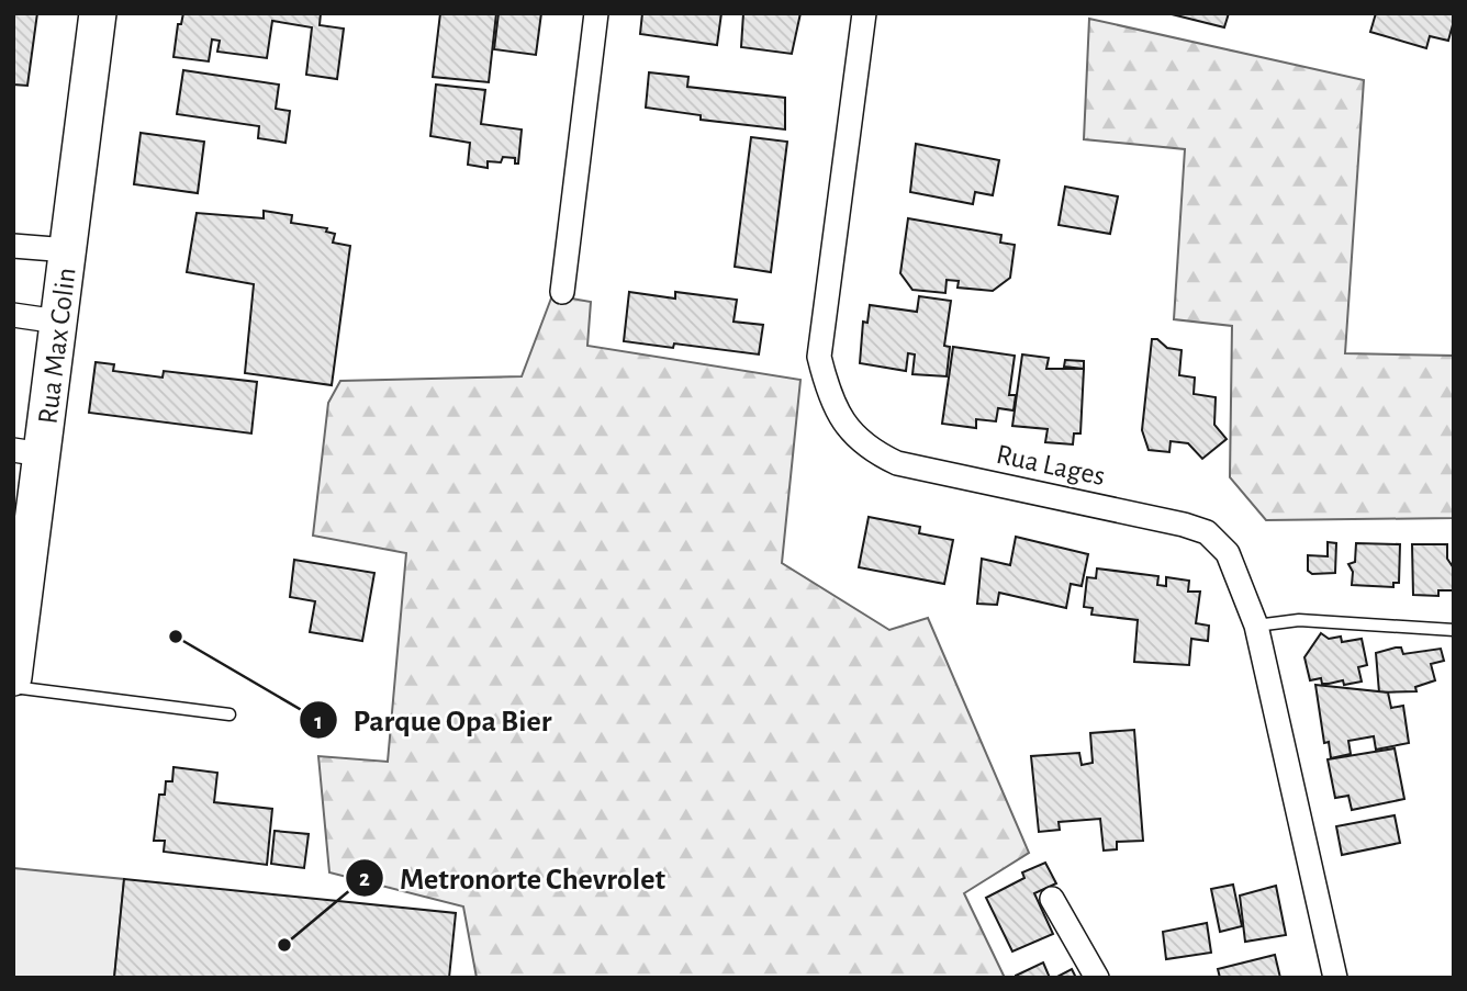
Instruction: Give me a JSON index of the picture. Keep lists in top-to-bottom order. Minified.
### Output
{"streets":{"main road":["Rua Max Colin"],"street":["Rua Lages"]},"places":["Parque Opa Bier","Metronorte Chevrolet"]}
